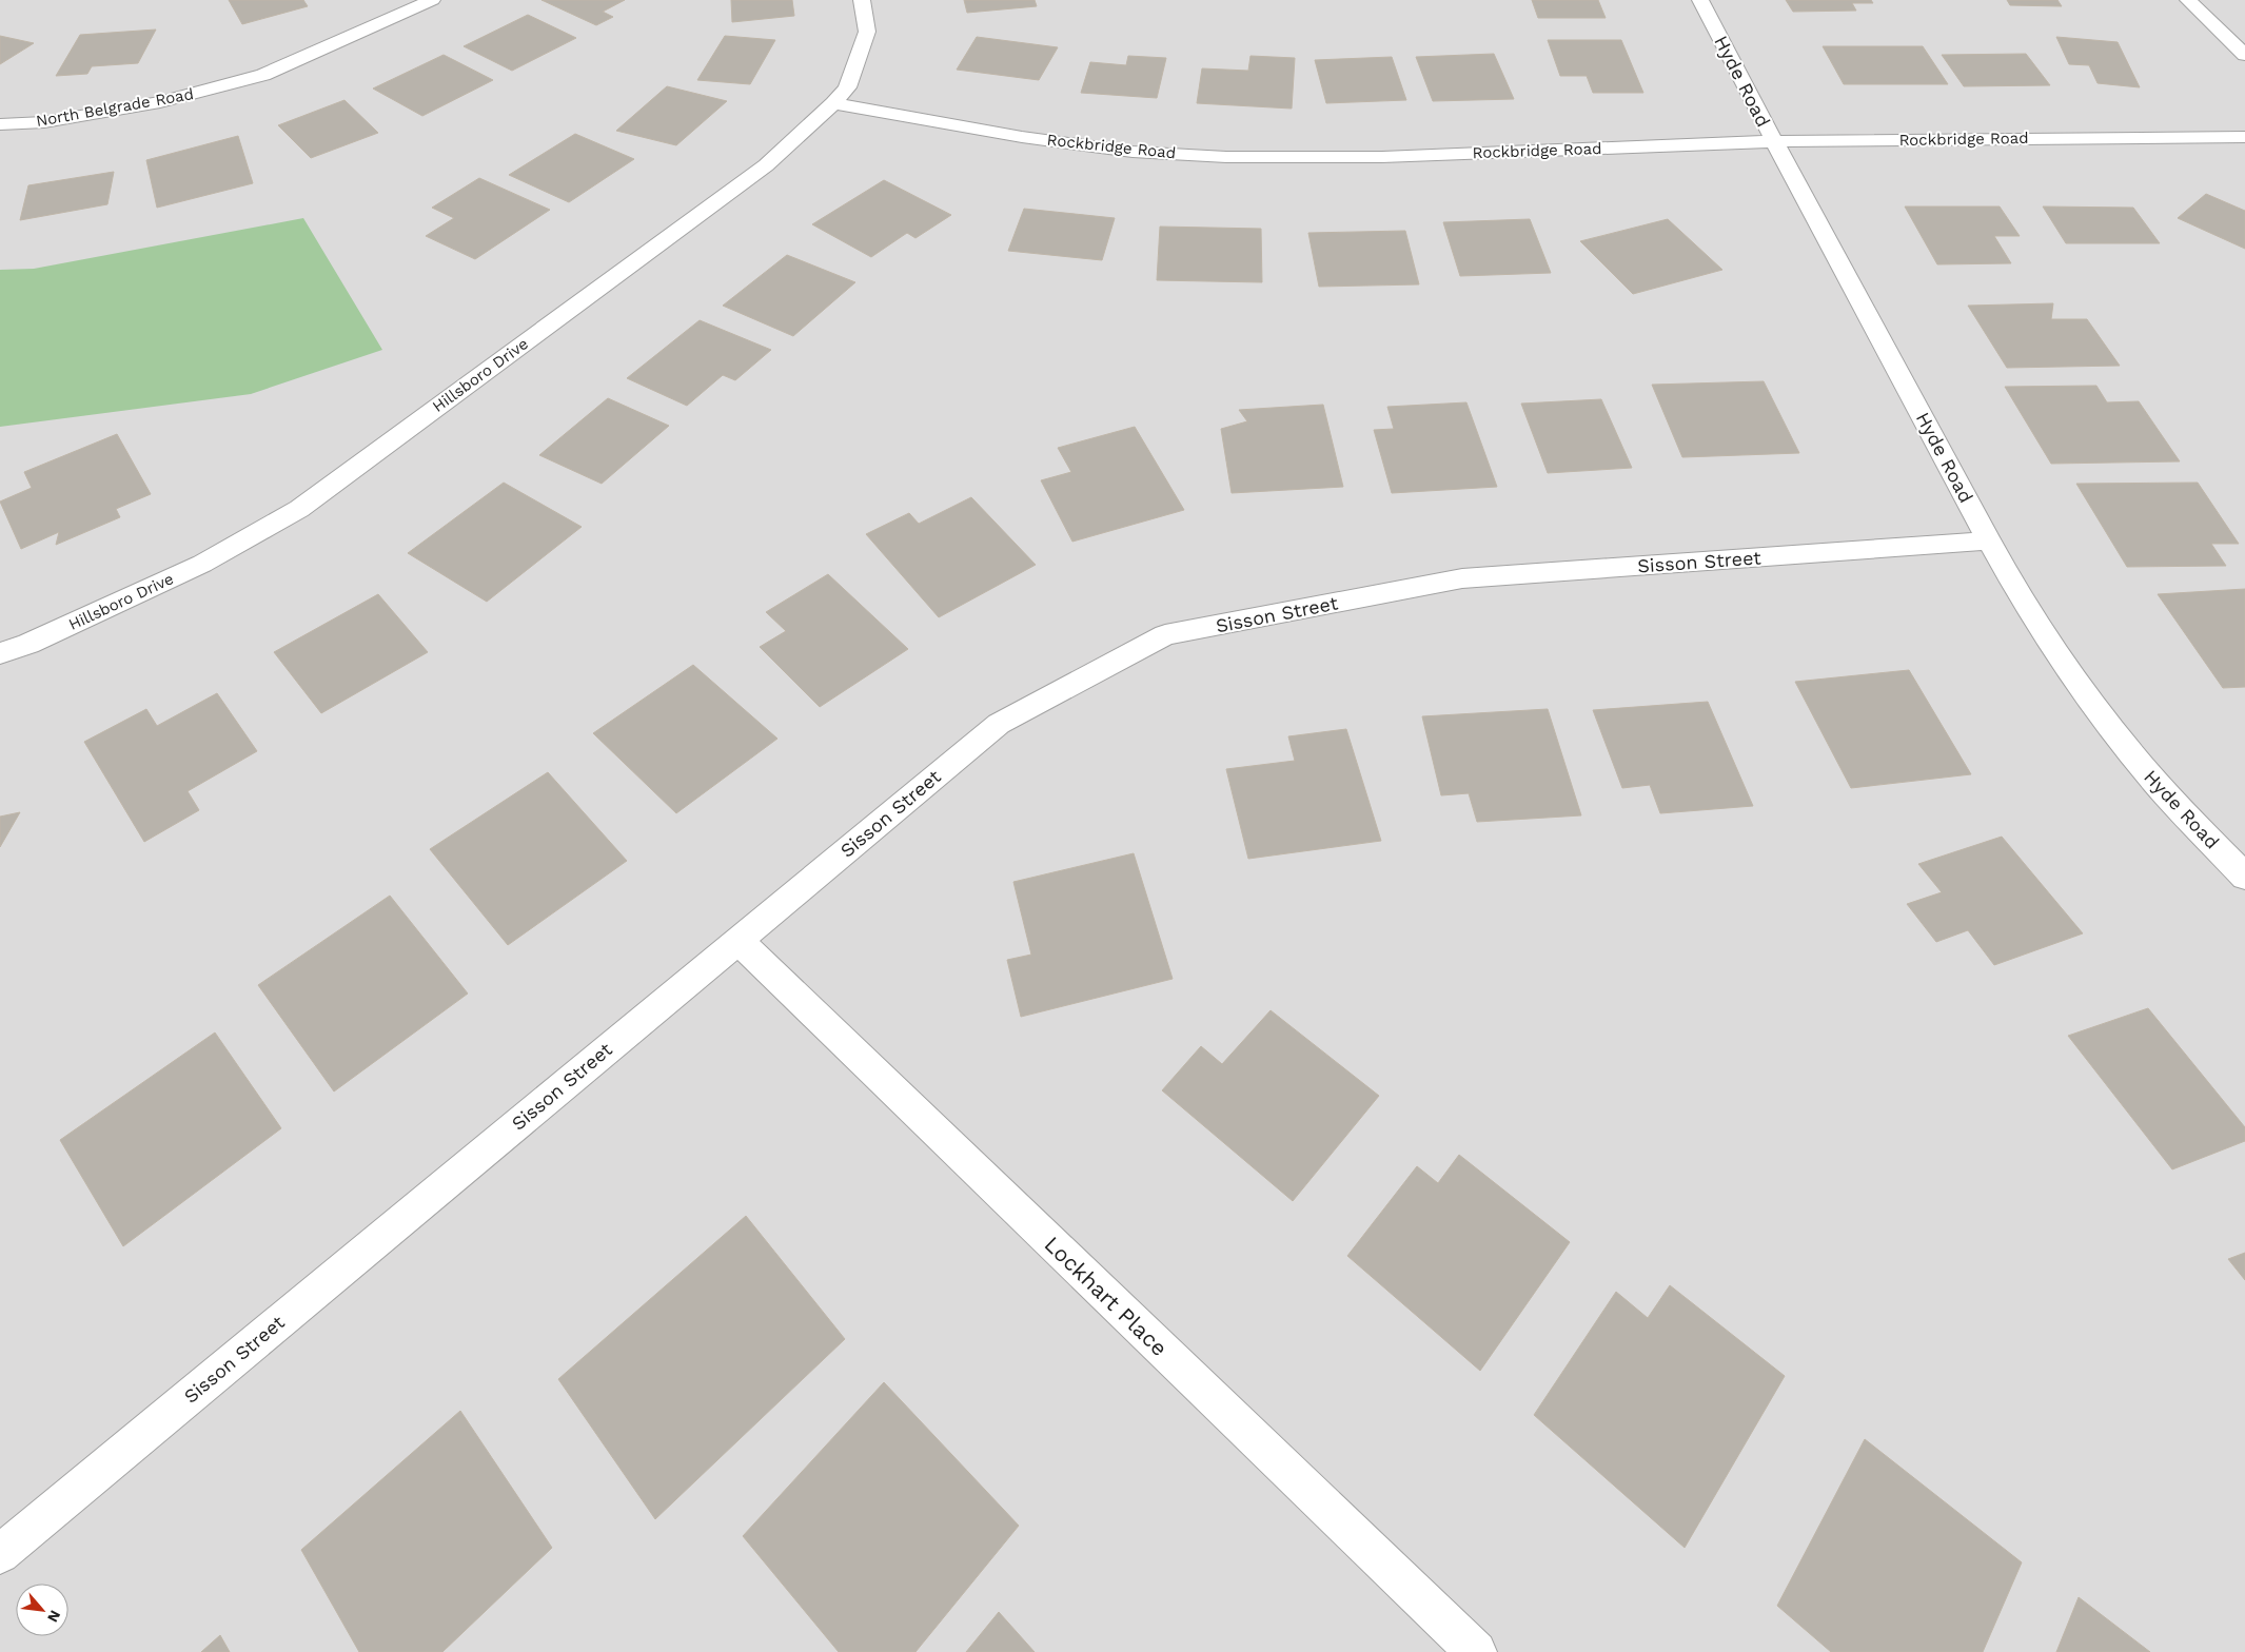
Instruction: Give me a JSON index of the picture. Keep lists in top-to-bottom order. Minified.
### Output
{"streets":{"street":["Hyde Road","North Belgrade Road","Rockbridge Road","Hillsboro Drive","Sisson Street","Lockhart Place"]},"crossings":[["Hyde Road","Rockbridge Road"],["Hyde Road","Sisson Street"],["Rockbridge Road","Hillsboro Drive"],["Sisson Street","Lockhart Place"]],"north":"bottom right"}
